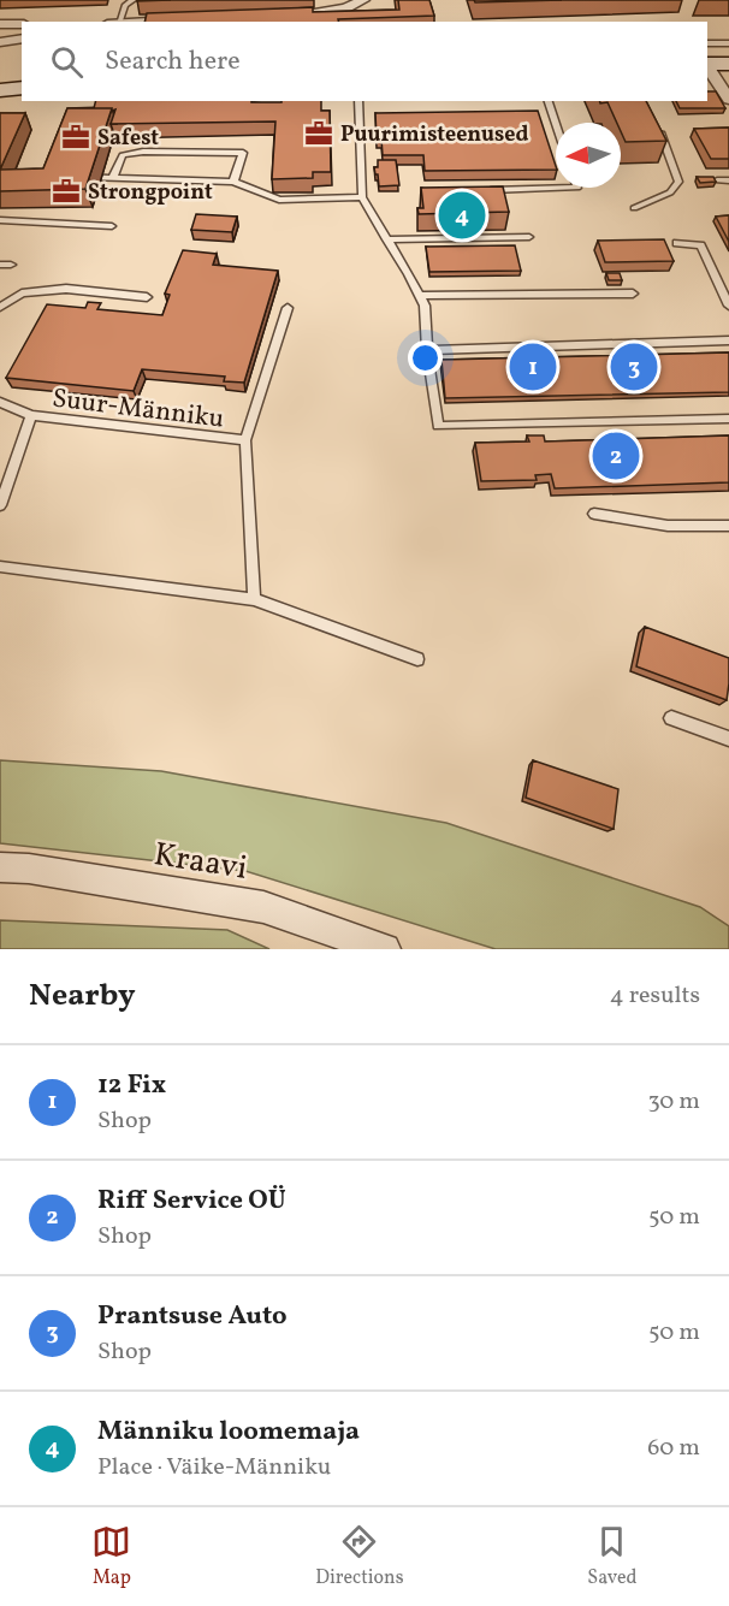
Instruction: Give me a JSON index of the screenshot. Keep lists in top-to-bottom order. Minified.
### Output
{"streets":{"street":["Kraavi"],"lane":["Suur-Männiku"]},"places":{"office":["Puurimisteenused","Safest","Strongpoint"]},"north":"left","page":{"search":"Search here","pins":["4","1","3","2"],"heading":["Nearby","4 results"],"list":[{"mark":"1","name":"12 Fix","note":"Shop","value":"30 m"},{"mark":"2","name":"Riff Service OÜ","note":"Shop","value":"50 m"},{"mark":"3","name":"Prantsuse Auto","note":"Shop","value":"50 m"},{"mark":"4","name":"Männiku loomemaja","note":"Place · Väike-Männiku","value":"60 m"}],"nav":["Map","Directions","Saved"]}}
